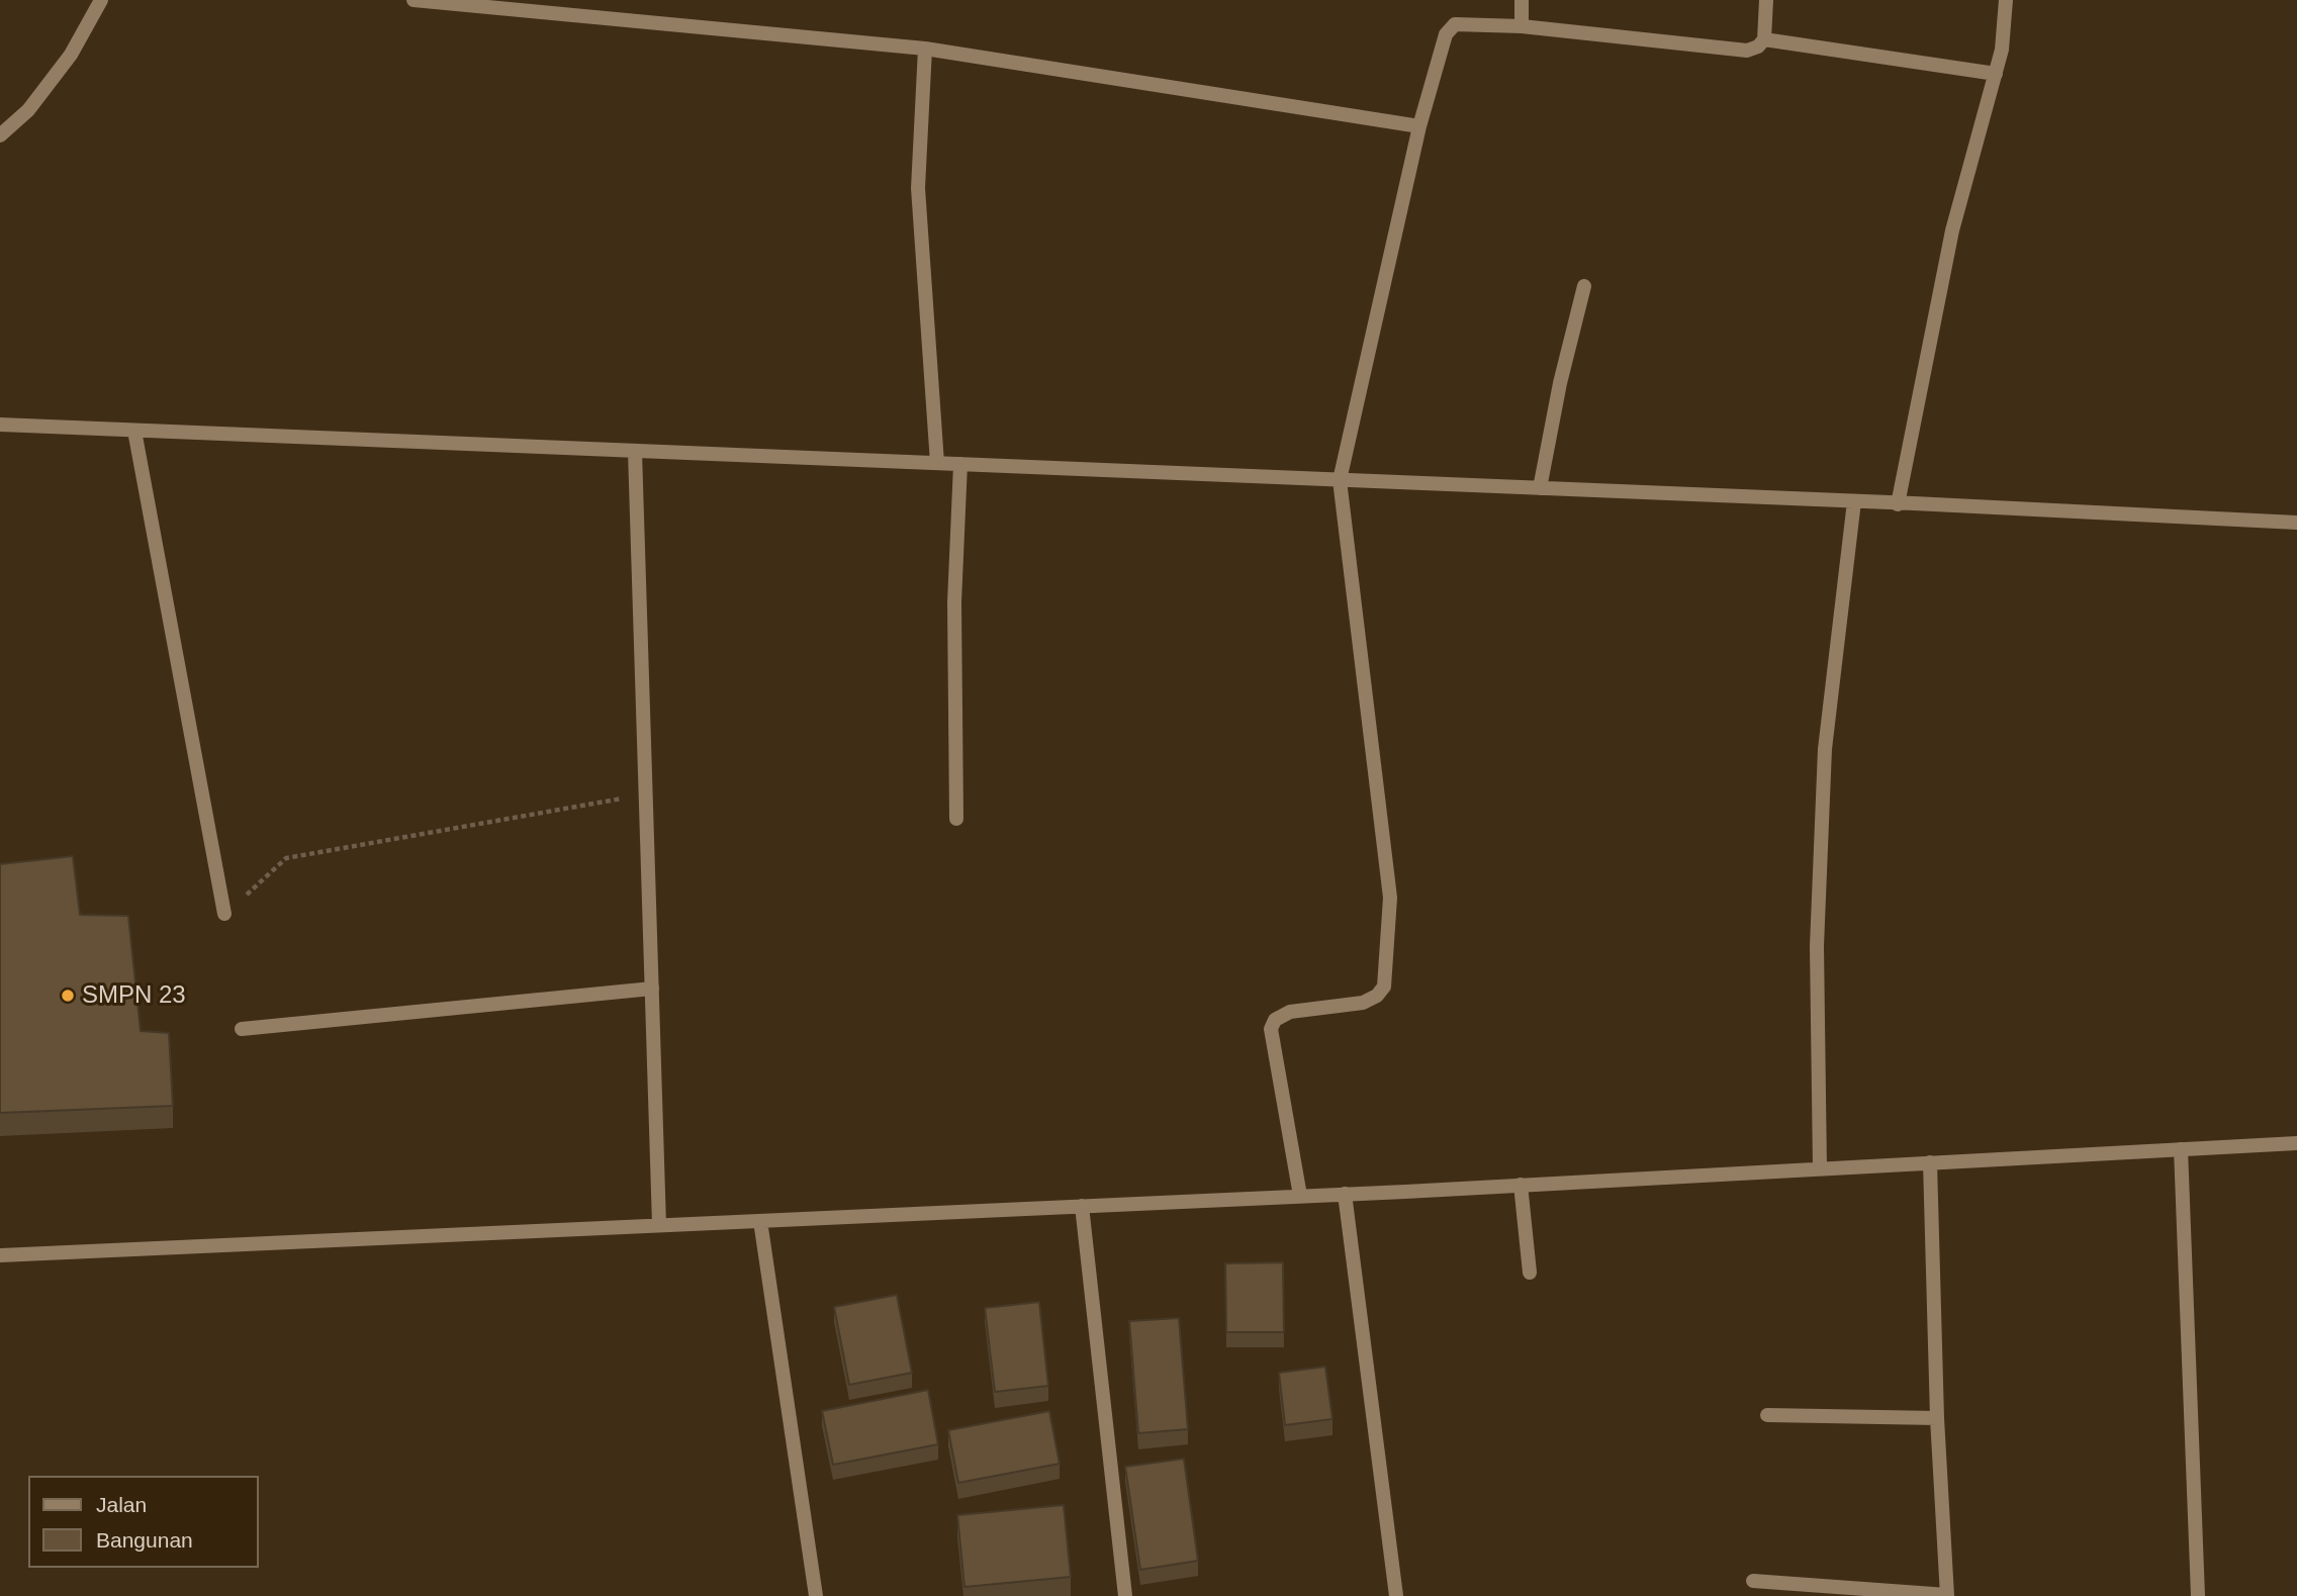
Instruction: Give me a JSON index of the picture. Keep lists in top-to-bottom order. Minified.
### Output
{"places":["SMPN 23"],"legend":["Jalan","Bangunan"]}
